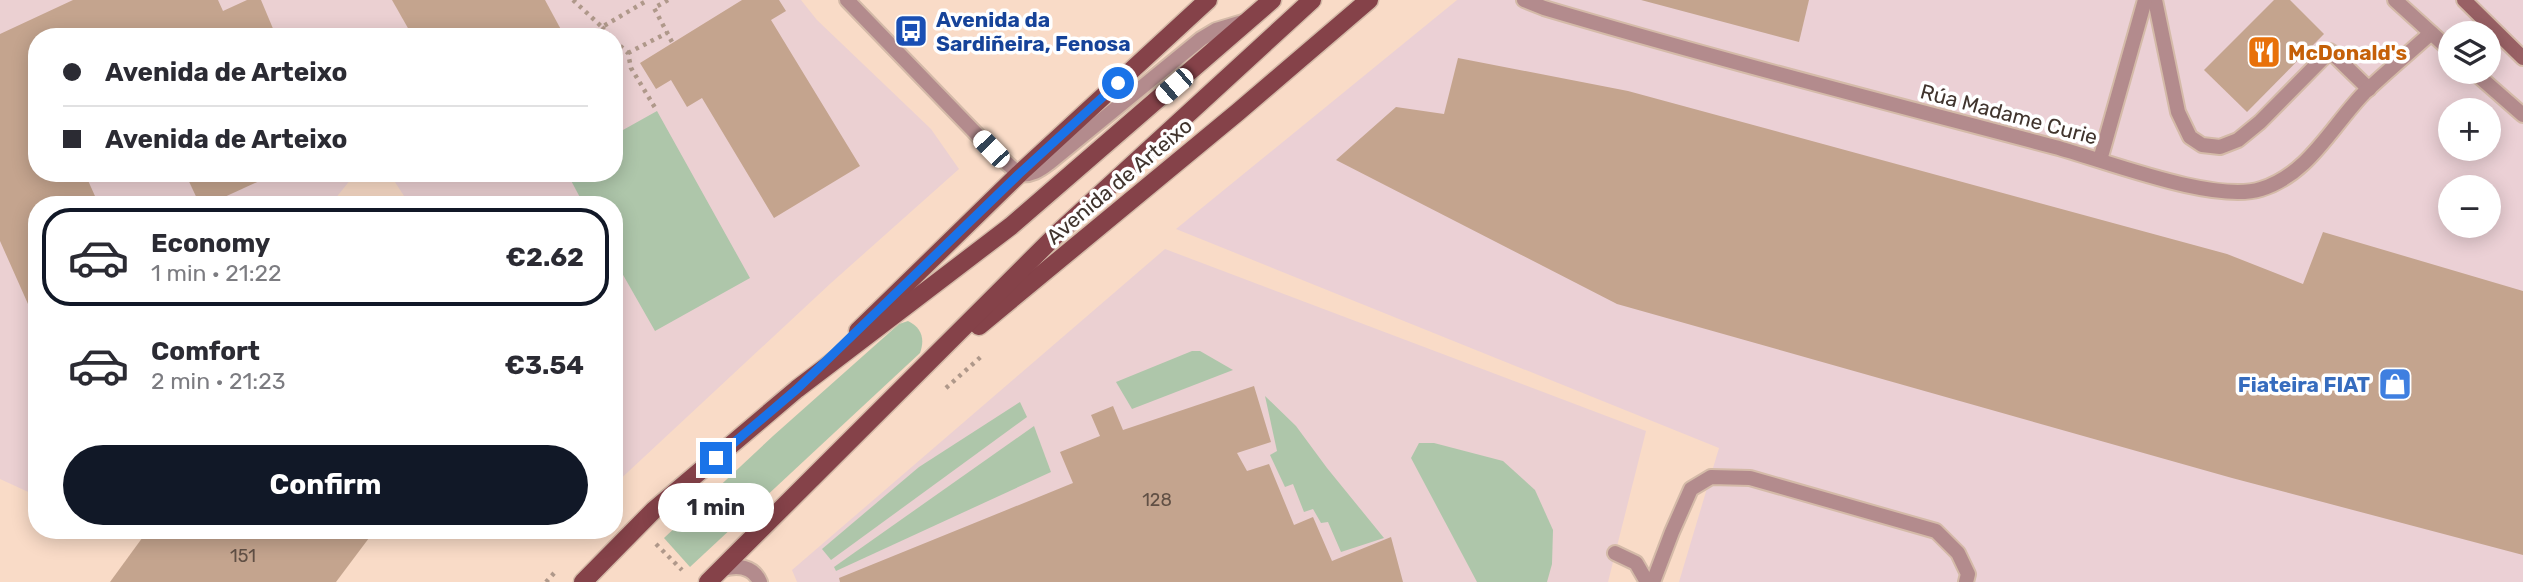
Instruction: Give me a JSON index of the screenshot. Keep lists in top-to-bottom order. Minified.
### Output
{"streets":{"main road":["Avenida de Arteixo"],"street":["Rúa Madame Curie"]},"places":{"bus stop":["Avenida da Sardiñeira, Fenosa"],"restaurant":["McDonald's"],"shop":["Fiateira FIAT"]},"house_numbers":["128","151"],"page":{"map_buttons":["+","−"],"banner":["Avenida de Arteixo","Avenida de Arteixo"],"list":[{"name":"Economy","note":"1 min · 21:22","value":"€2.62"},{"name":"Comfort","note":"2 min · 21:23","value":"€3.54"}],"buttons":"Confirm","bubble":"1 min"}}
